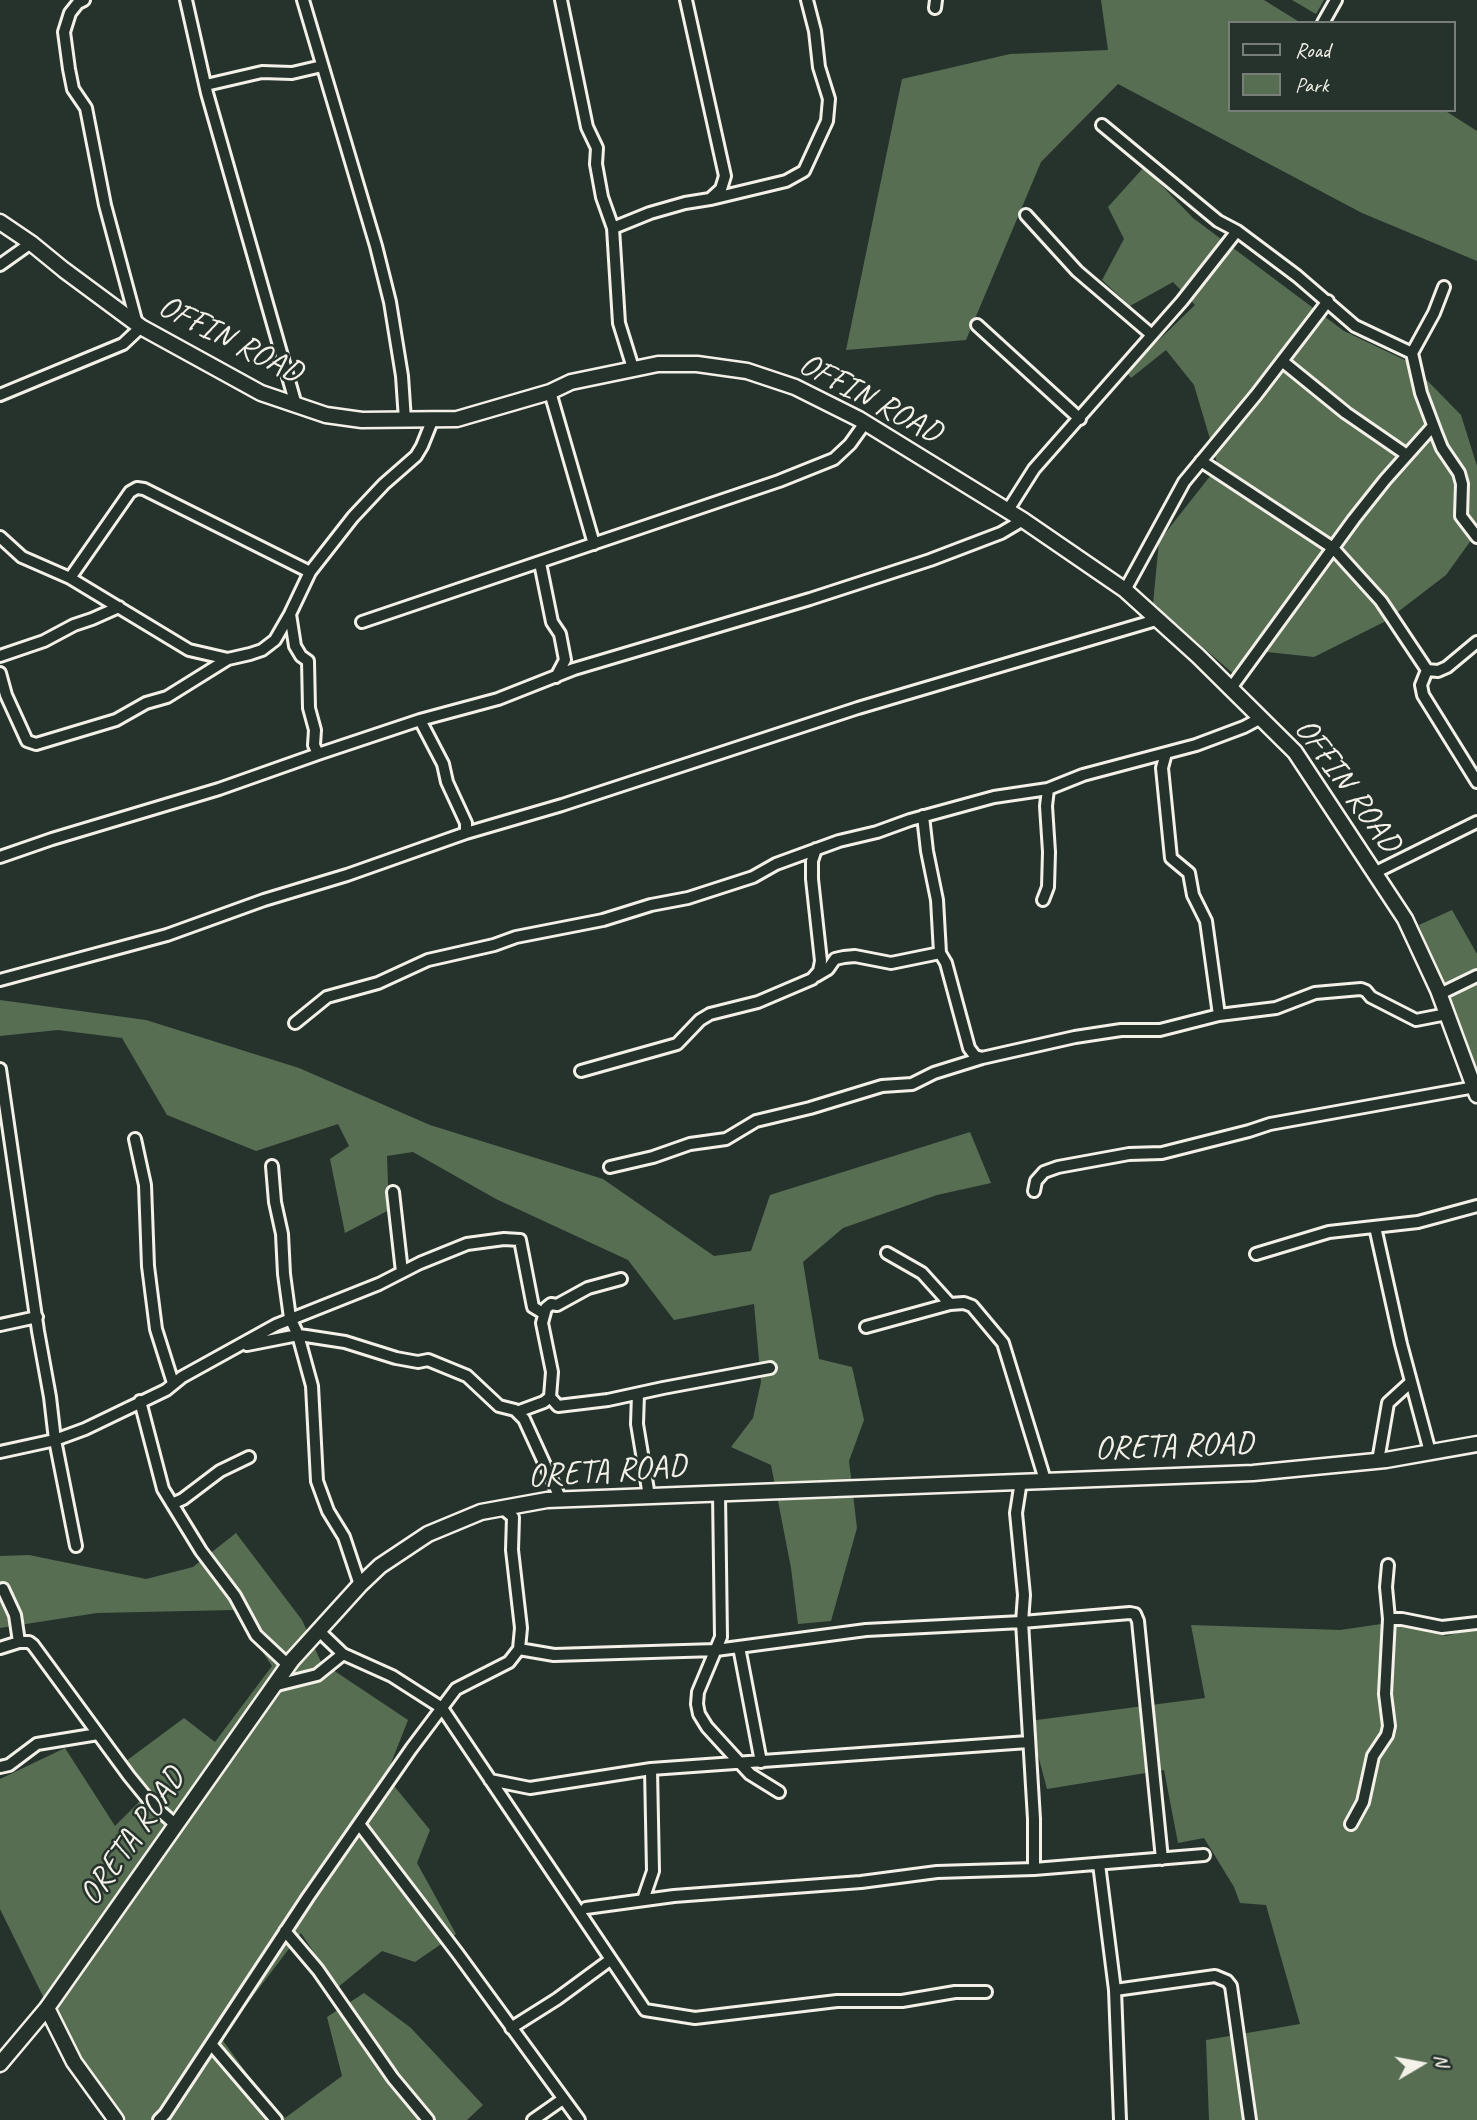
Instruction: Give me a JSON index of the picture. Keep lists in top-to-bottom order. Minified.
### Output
{"streets":{"street":["OFFIN ROAD","ORETA ROAD"]},"legend":["Road","Park"],"north":"right"}
